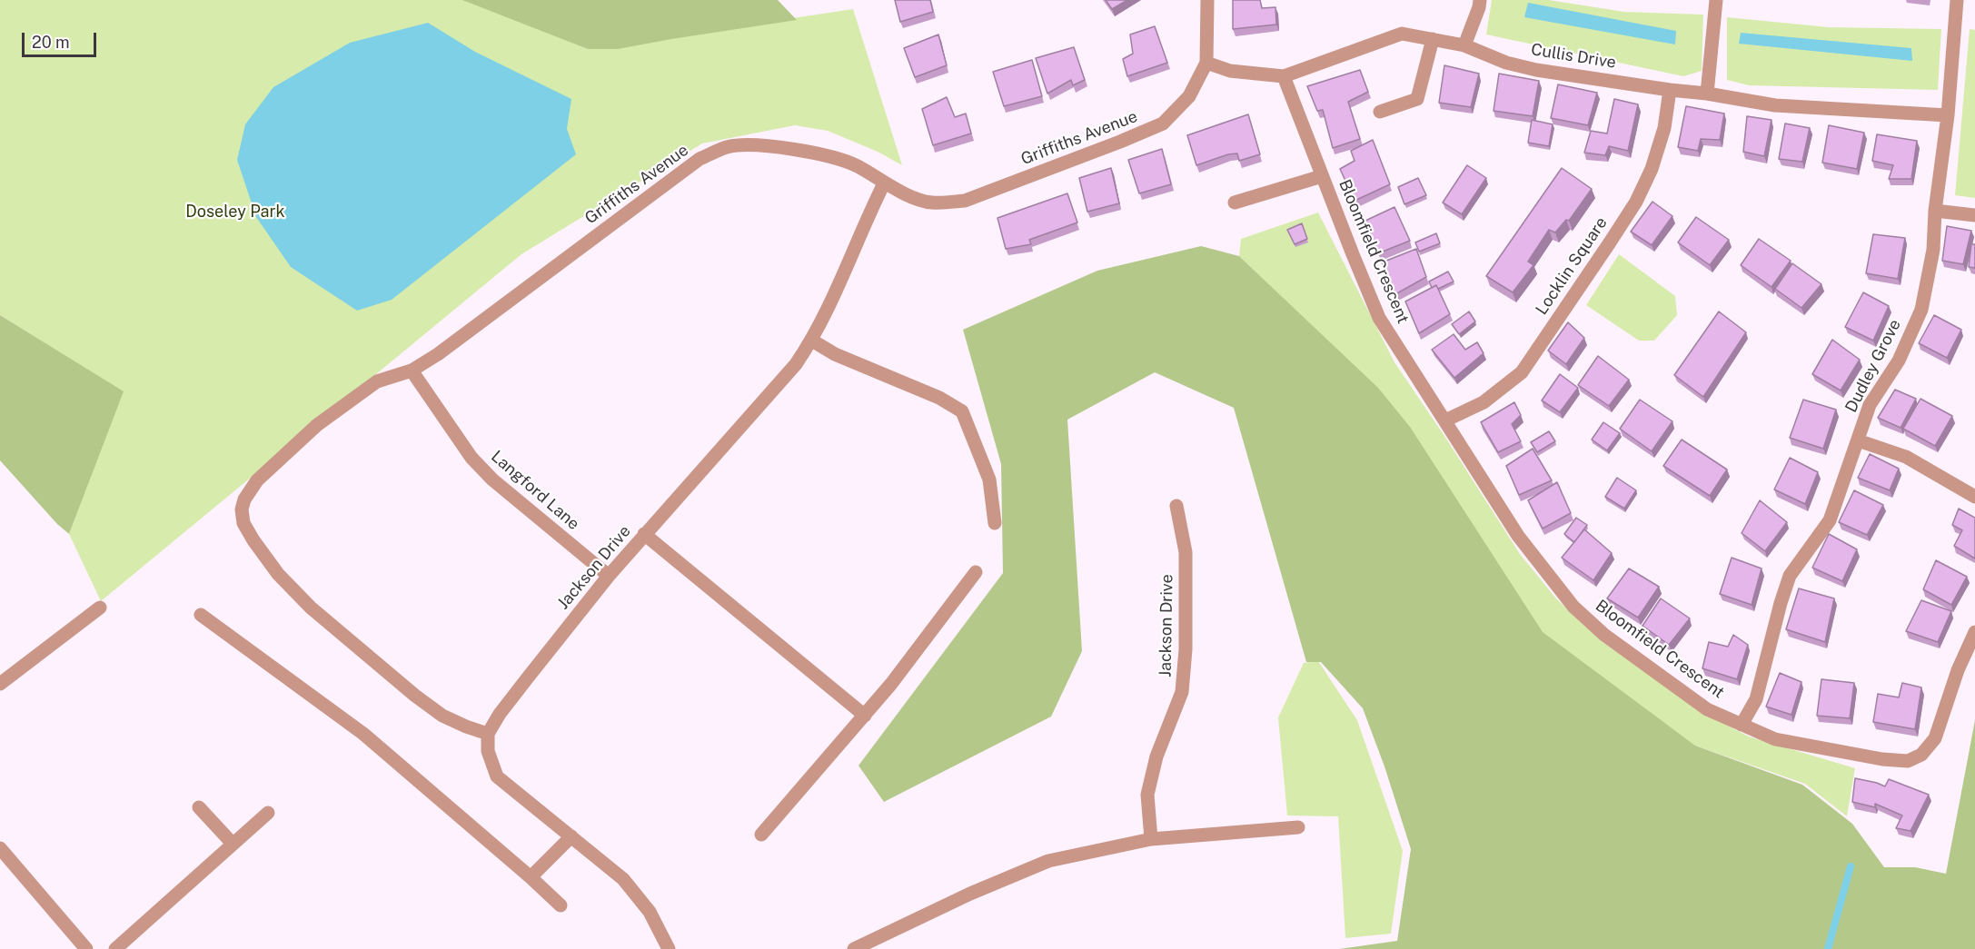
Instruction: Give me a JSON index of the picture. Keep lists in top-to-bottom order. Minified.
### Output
{"streets":{"street":["Cullis Drive","Griffiths Avenue","Bloomfield Crescent","Locklin Square","Dudley Grove","Langford Lane","Jackson Drive"]},"crossings":[["Cullis Drive","Griffiths Avenue"],["Cullis Drive","Bloomfield Crescent"],["Cullis Drive","Locklin Square"],["Cullis Drive","Dudley Grove"],["Griffiths Avenue","Langford Lane"],["Griffiths Avenue","Jackson Drive"],["Bloomfield Crescent","Locklin Square"],["Bloomfield Crescent","Dudley Grove"],["Langford Lane","Jackson Drive"]],"parks":["Doseley Park"],"scale_bar":"20 m"}
